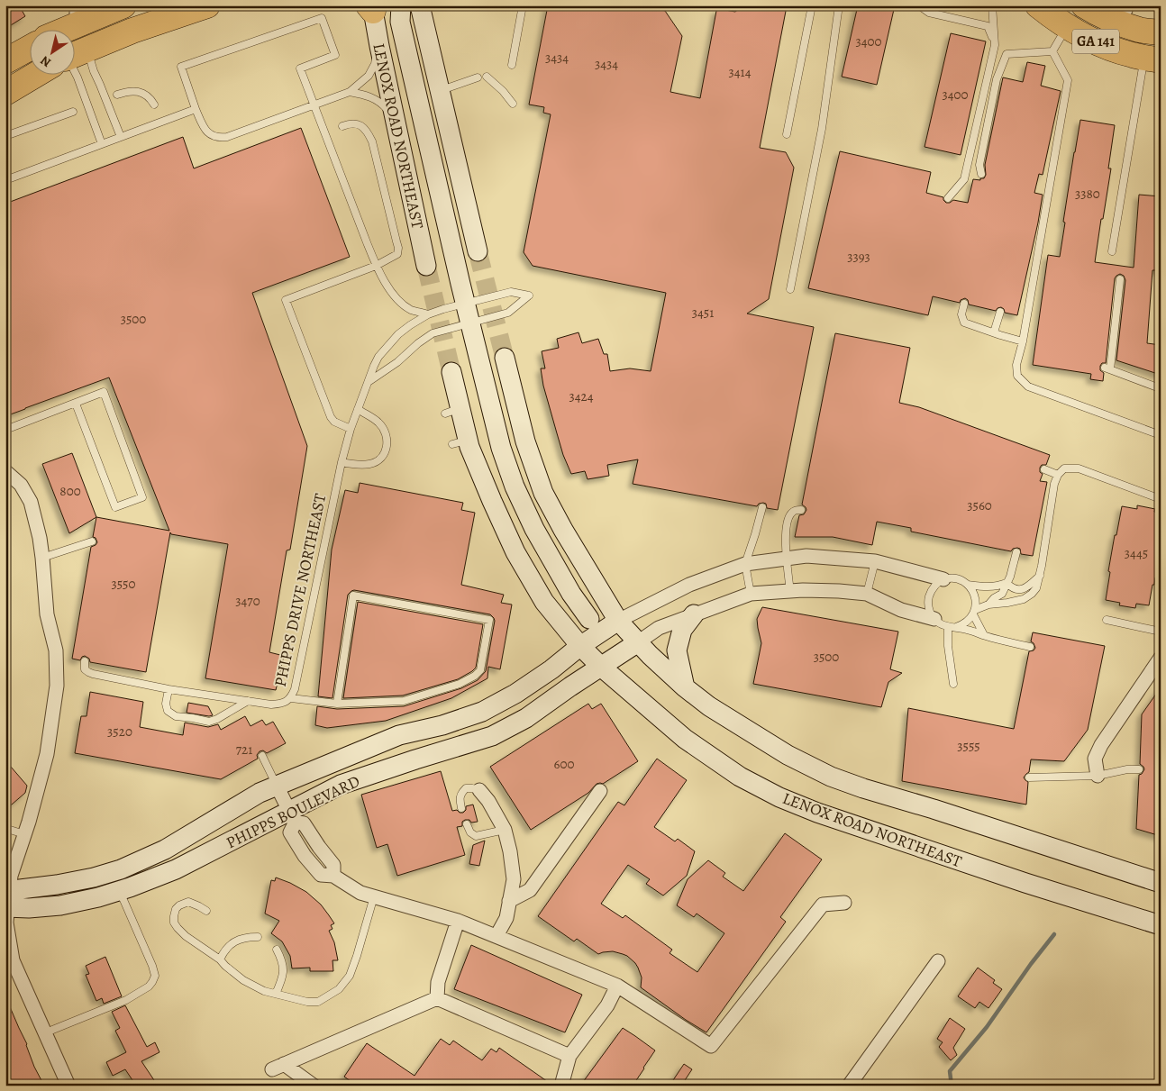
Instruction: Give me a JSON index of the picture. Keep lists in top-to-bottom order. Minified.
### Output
{"streets":{"highway":["GA 141"],"main road":["LENOX ROAD NORTHEAST","PHIPPS BOULEVARD"],"lane":["PHIPPS DRIVE NORTHEAST"]},"crossings":[["LENOX ROAD NORTHEAST","PHIPPS BOULEVARD"]],"house_numbers":["3400","3434","3434","3414","3400","3380","3393","3451","3500","3424","800","3560","3445","3550","3470","3500","3520","3555","721","600"],"north":"bottom left"}
